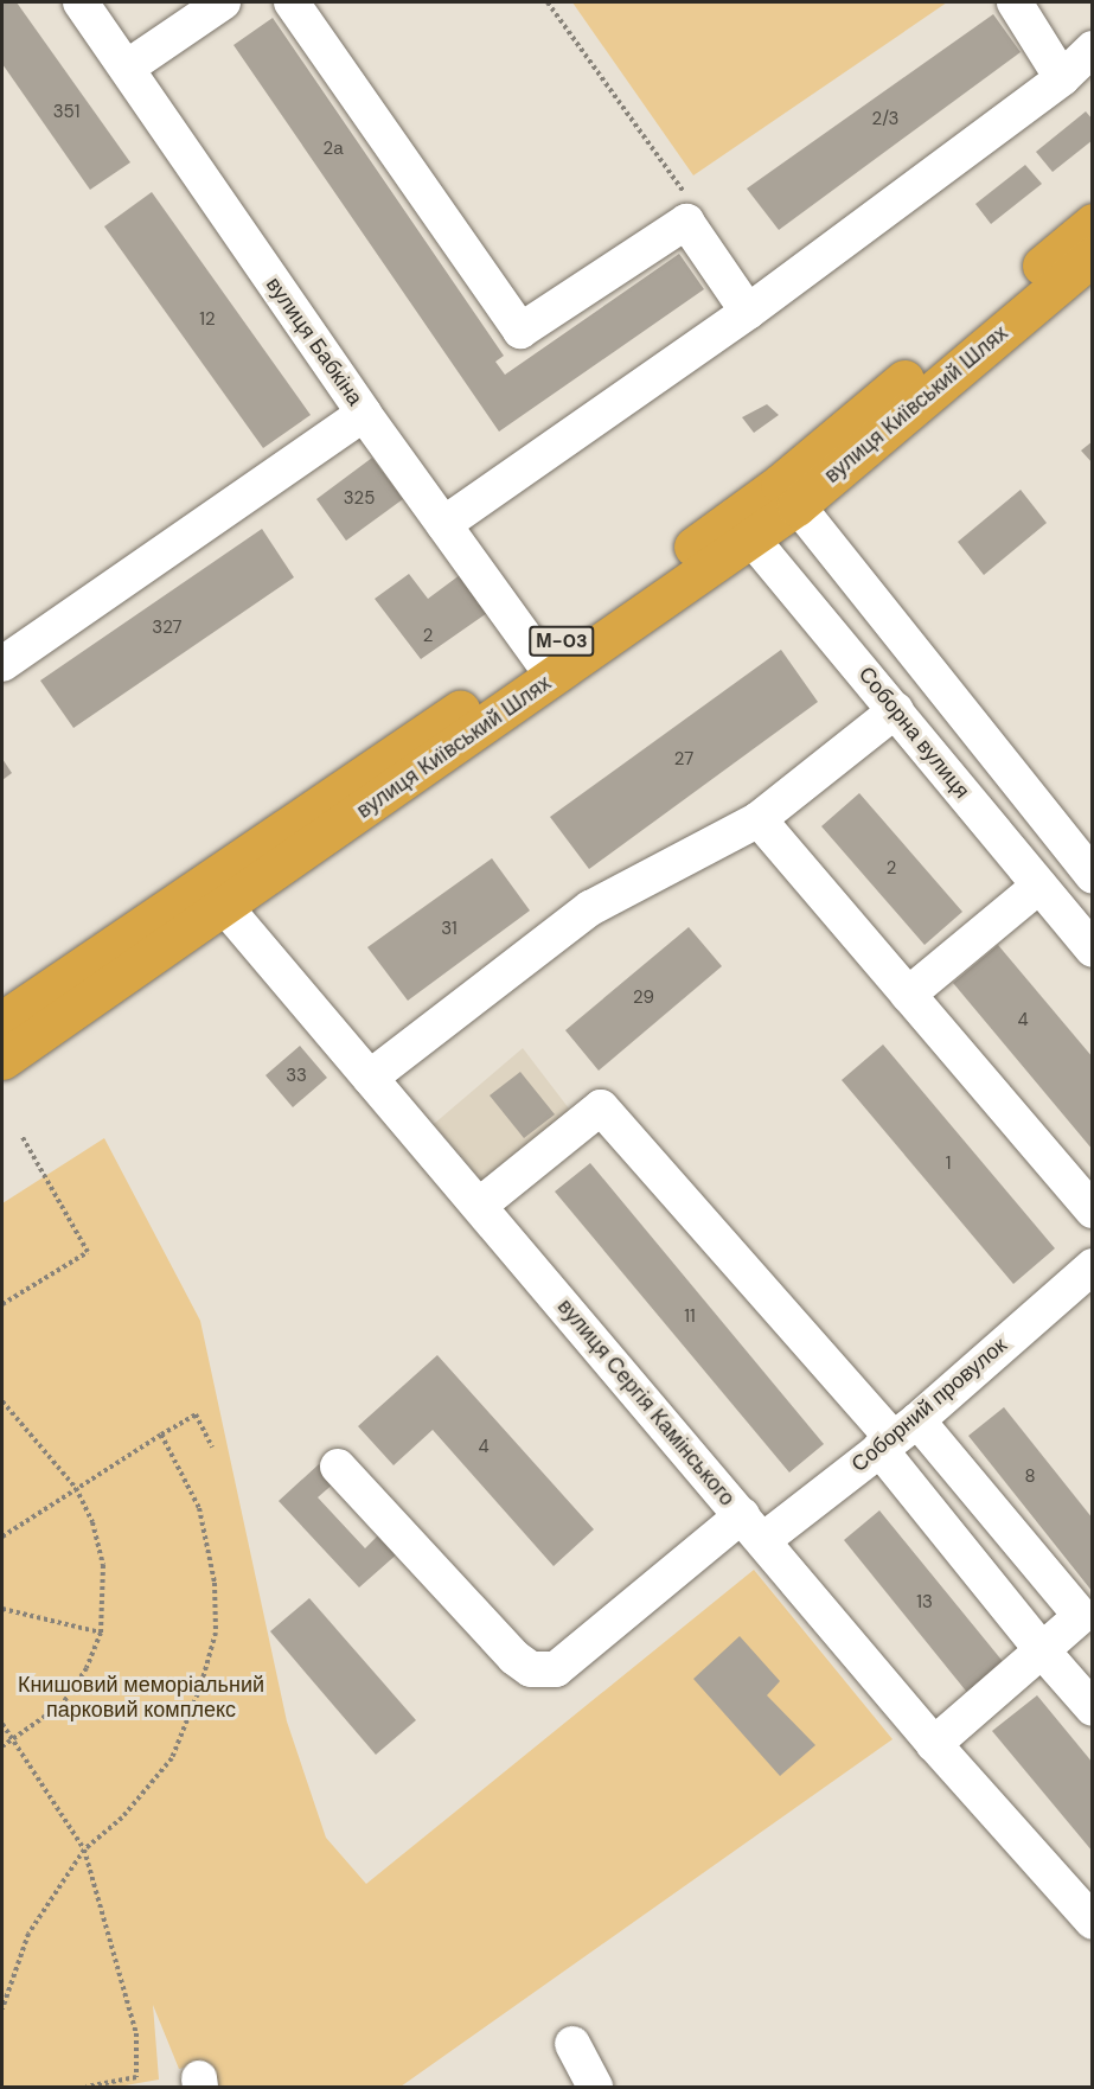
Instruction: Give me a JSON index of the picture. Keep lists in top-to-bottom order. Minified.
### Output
{"streets":{"highway":["вулиця Київський Шлях","М-03"],"street":["вулиця Бабкіна","Соборна вулиця","вулиця Сергія Камінського","Соборний провулок"]},"crossings":[["вулиця Бабкіна","вулиця Київський Шлях"],["вулиця Київський Шлях","Соборна вулиця"],["вулиця Київський Шлях","вулиця Сергія Камінського"],["вулиця Сергія Камінського","Соборний провулок"]],"parks":["Книшовий меморіальний парковий комплекс"],"house_numbers":["351","2/3","2а","12","325","327","2","27","2","31","29","4","33","1","11","4","8","13"]}
